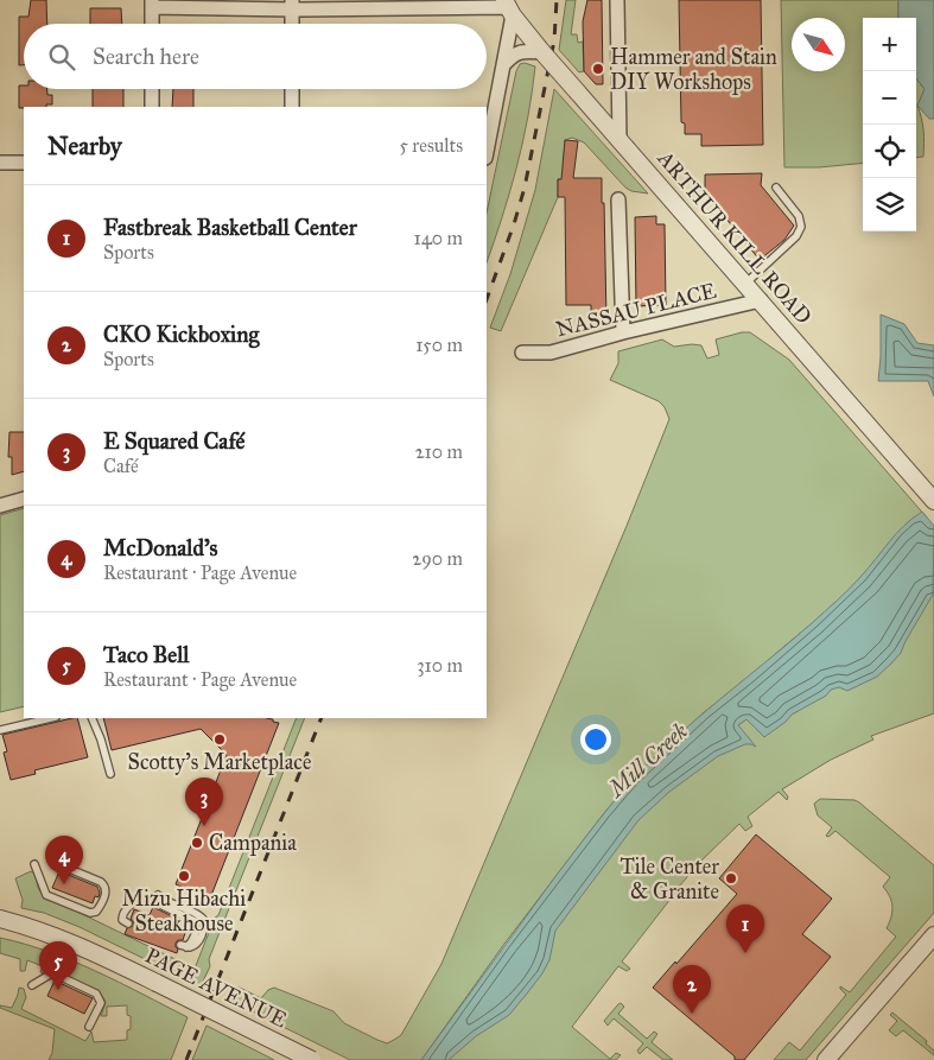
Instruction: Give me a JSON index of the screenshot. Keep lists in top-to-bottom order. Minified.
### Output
{"streets":{"street":["ARTHUR KILL ROAD","NASSAU PLACE","PAGE AVENUE"]},"crossings":[["ARTHUR KILL ROAD","NASSAU PLACE"]],"water":["Mill Creek"],"places":["Hammer and Stain DIY Workshops","Scotty's Marketplace","Campania","Mizu Hibachi Steakhouse","Tile Center & Granite"],"north":"bottom right","page":{"map_buttons":["+","−"],"search":"Search here","heading":["Nearby","5 results"],"list":[{"mark":"1","name":"Fastbreak Basketball Center","note":"Sports","value":"140 m"},{"mark":"2","name":"CKO Kickboxing","note":"Sports","value":"150 m"},{"mark":"3","name":"E Squared Café","note":"Café","value":"210 m"},{"mark":"4","name":"McDonald's","note":"Restaurant · Page Avenue","value":"290 m"},{"mark":"5","name":"Taco Bell","note":"Restaurant · Page Avenue","value":"310 m"}],"pins":["3","4","1","5","2"]}}
